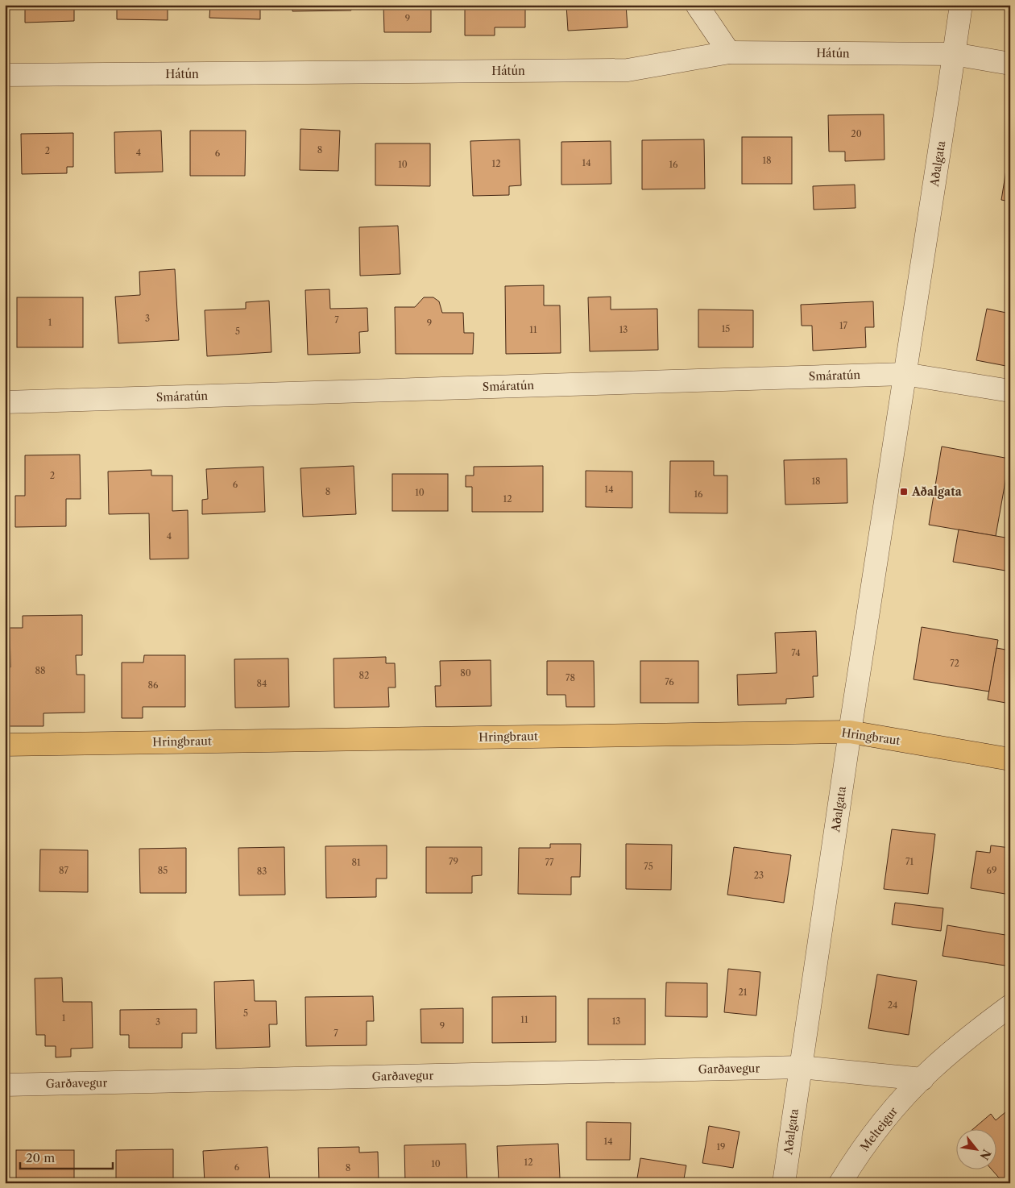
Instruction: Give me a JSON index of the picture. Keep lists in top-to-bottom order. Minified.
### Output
{"streets":{"main road":["Hringbraut"],"street":["Hátún","Aðalgata","Smáratún","Garðavegur","Melteigur"]},"crossings":[["Hátún","Aðalgata"],["Aðalgata","Smáratún"],["Aðalgata","Hringbraut"],["Aðalgata","Garðavegur"]],"places":{"transit":["Aðalgata"]},"house_numbers":["9","20","8","2","4","6","18","14","12","10","16","3","7","1","9","17","15","11","13","5","2","18","6","14","8","10","16","12","4","74","72","88","80","82","78","76","84","86","79","71","81","77","75","87","85","69","83","23","21","24","5","1","11","13","3","9","7","14","19","12","10","6","8"],"scale_bar":"20 m","north":"bottom right"}
